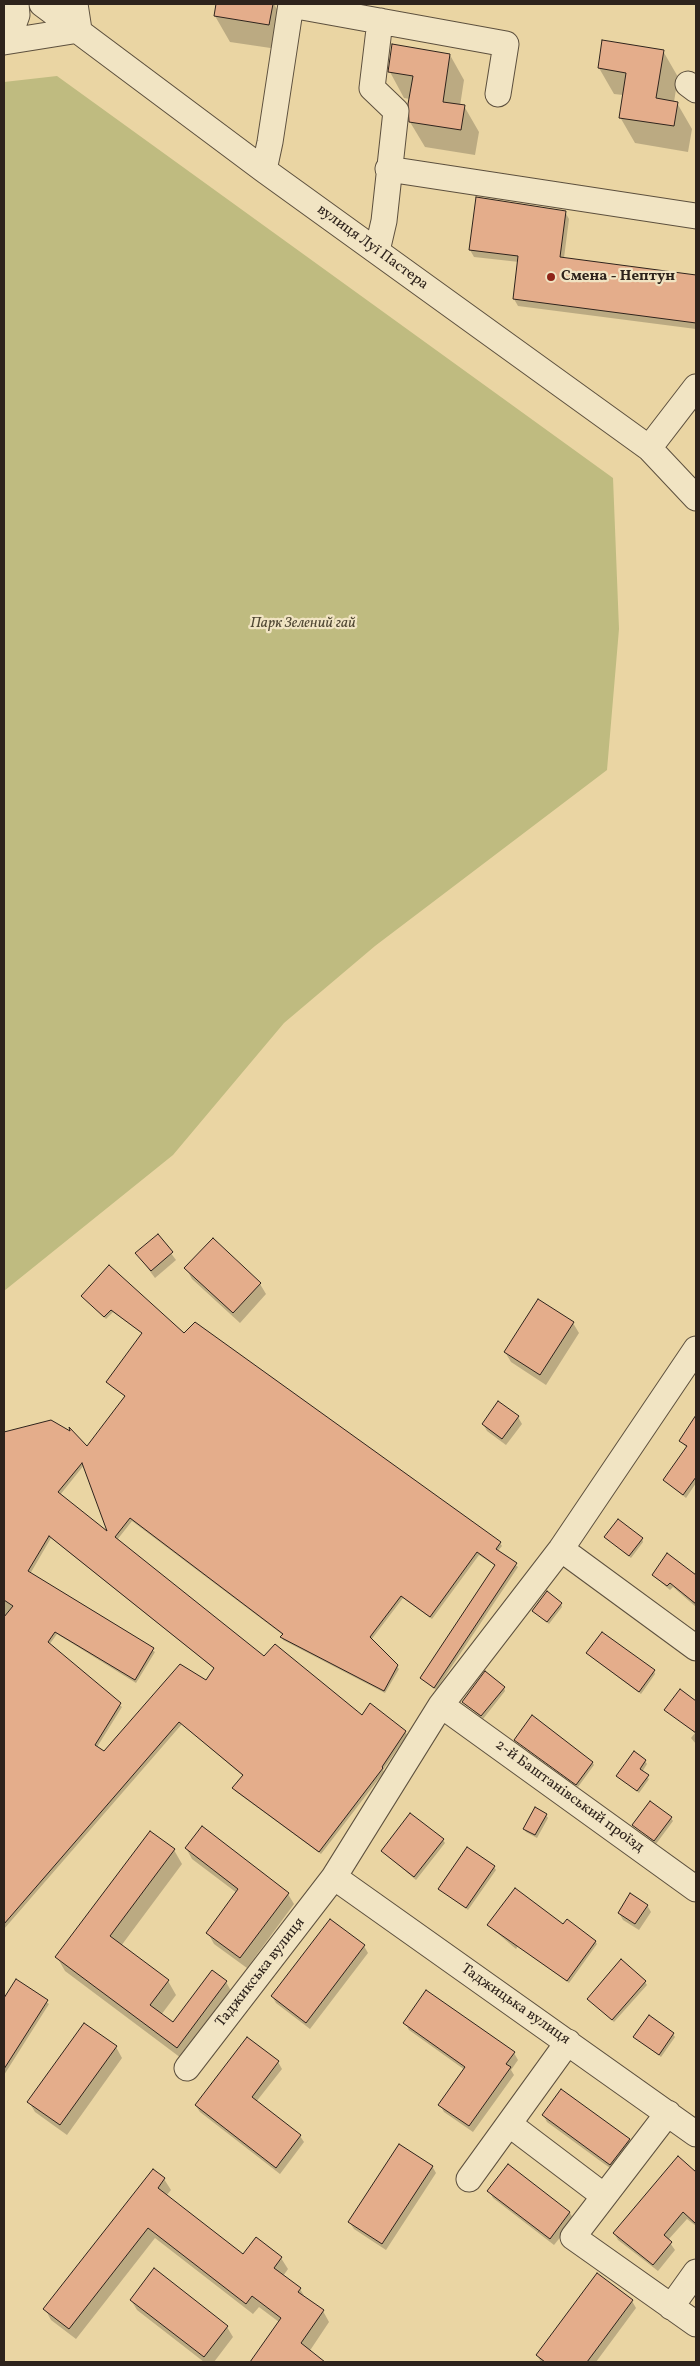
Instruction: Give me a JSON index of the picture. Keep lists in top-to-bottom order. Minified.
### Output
{"streets":{"street":["вулиця Луї Пастера","2-й Баштанівський проїзд","Таджикська вулиця","Таджицька вулиця"]},"crossings":[["2-й Баштанівський проїзд","Таджикська вулиця"],["Таджикська вулиця","Таджицька вулиця"]],"parks":["Парк Зелений гай"],"places":["Смена - Нептун"]}
